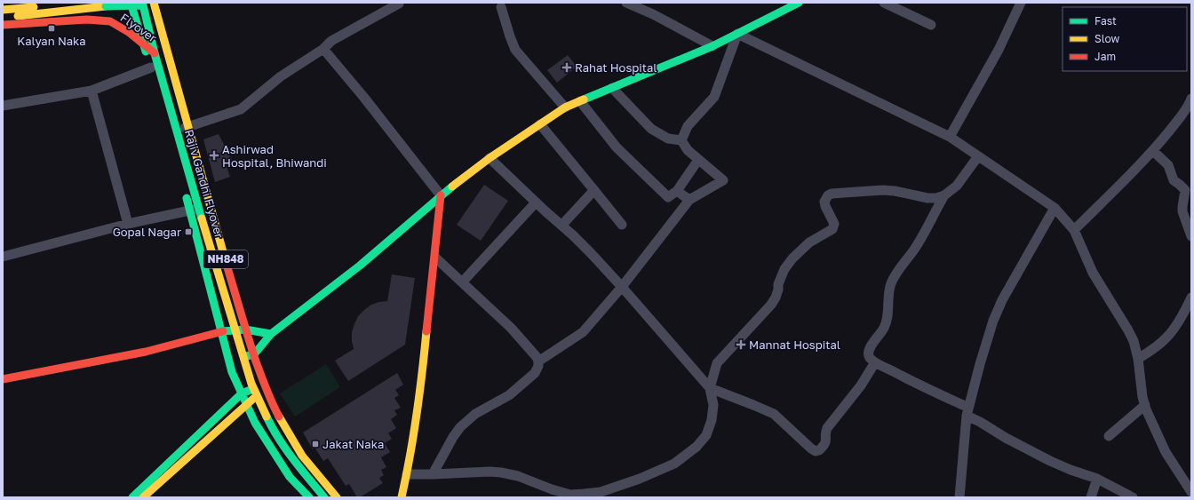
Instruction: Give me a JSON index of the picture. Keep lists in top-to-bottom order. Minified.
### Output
{"streets":{"main road":["Flyover","Rajiv Gandhi Flyover","NH848"]},"crossings":[["Flyover","Rajiv Gandhi Flyover"]],"places":{"transit":["Kalyan Naka","Gopal Nagar","Jakat Naka"],"health":["Rahat Hospital","Ashirwad Hospital, Bhiwandi","Mannat Hospital"]},"legend":["Fast","Slow","Jam"]}
